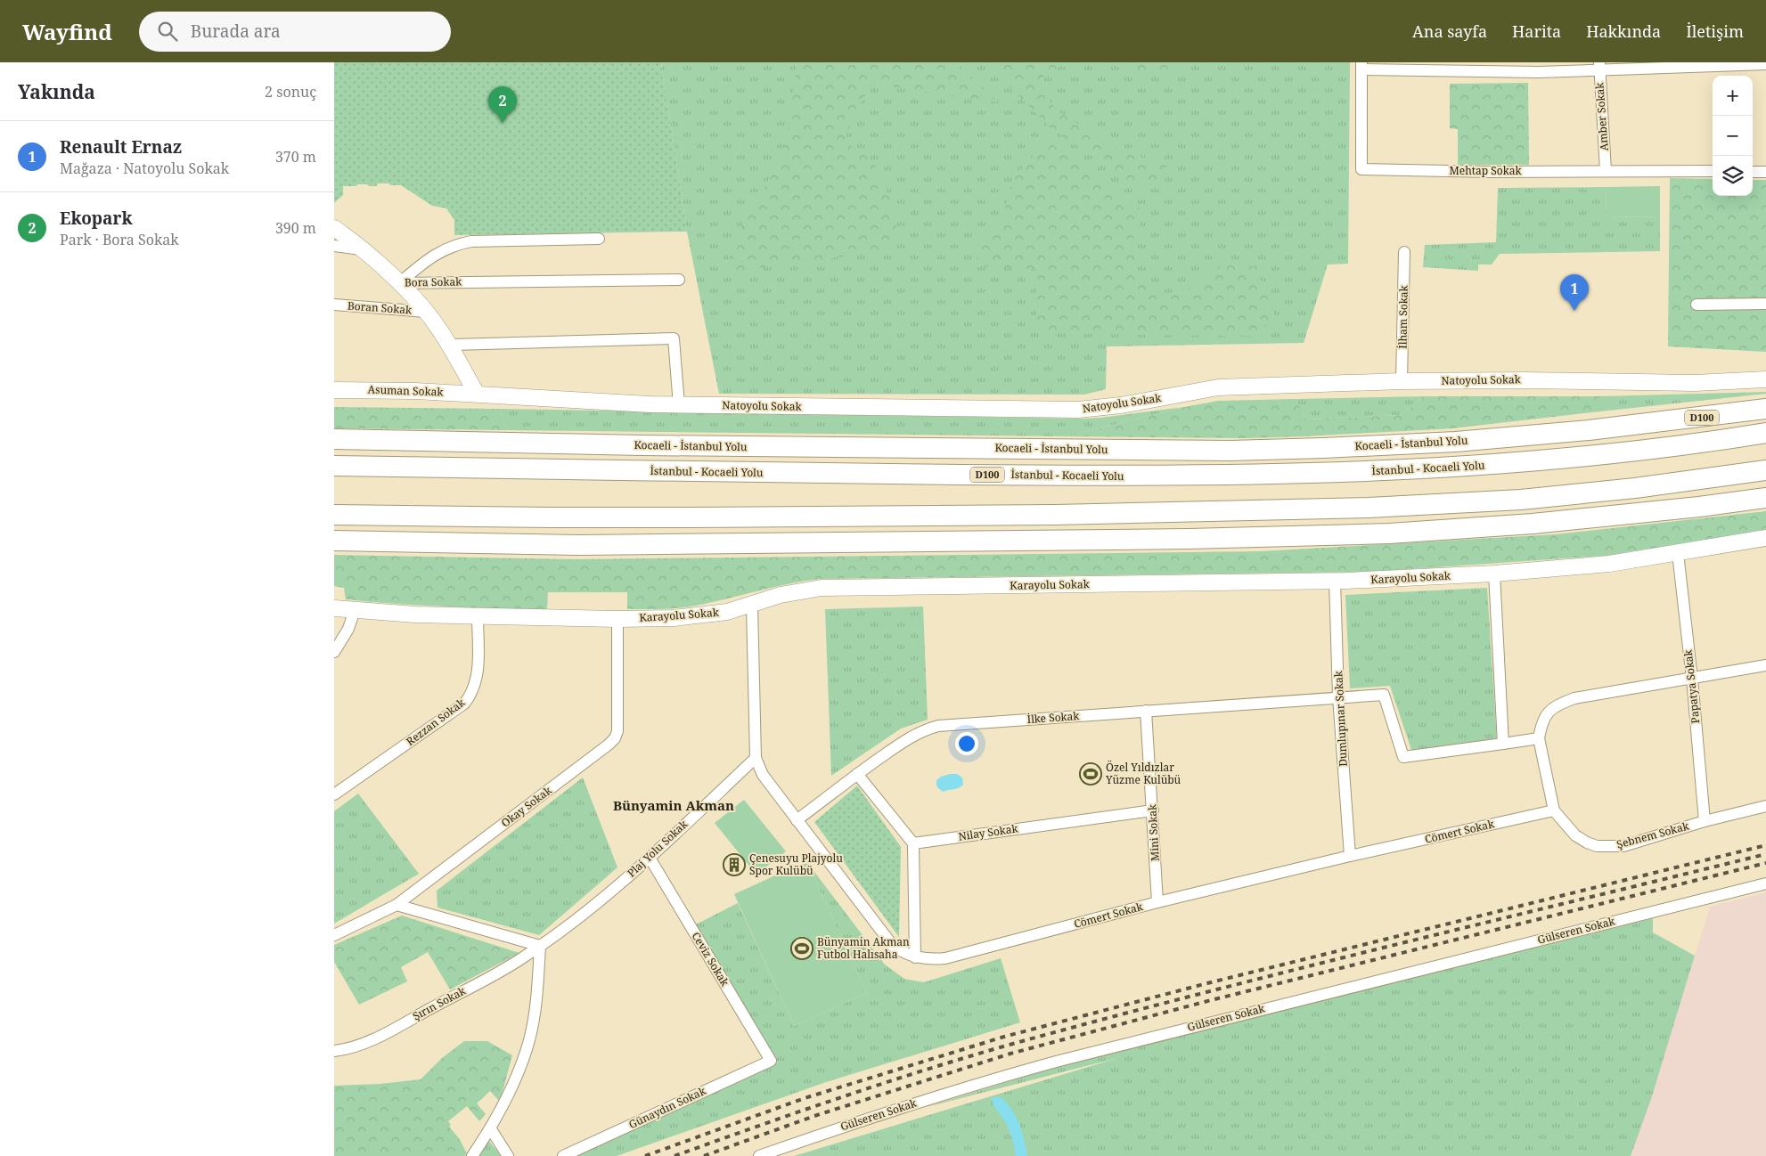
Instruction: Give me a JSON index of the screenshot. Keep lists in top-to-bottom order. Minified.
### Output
{"streets":{"highway":["D100","Kocaeli - İstanbul Yolu","İstanbul - Kocaeli Yolu"],"main road":["Natoyolu Sokak","Asuman Sokak","Karayolu Sokak"],"street":["Amber Sokak","Mehtap Sokak","Bora Sokak","Boran Sokak","İlham Sokak","Papatya Sokak","İlke Sokak","Dumlupınar Sokak","Rezzan Sokak","Okay Sokak","Cömert Sokak","Nilay Sokak","Mini Sokak","Şebnem Sokak","Plaj Yolu Sokak","Gülseren Sokak","Ceviz Sokak","Şırın Sokak","Günaydın Sokak"]},"crossings":[["Amber Sokak","Mehtap Sokak"],["İlham Sokak","Natoyolu Sokak"],["Natoyolu Sokak","Asuman Sokak"],["Karayolu Sokak","Papatya Sokak"],["Karayolu Sokak","Dumlupınar Sokak"],["Karayolu Sokak","Rezzan Sokak"],["Karayolu Sokak","Okay Sokak"],["Papatya Sokak","Şebnem Sokak"],["İlke Sokak","Dumlupınar Sokak"],["İlke Sokak","Cömert Sokak"],["İlke Sokak","Mini Sokak"],["Dumlupınar Sokak","Cömert Sokak"],["Cömert Sokak","Mini Sokak"],["Cömert Sokak","Şebnem Sokak"],["Cömert Sokak","Plaj Yolu Sokak"],["Nilay Sokak","Mini Sokak"],["Plaj Yolu Sokak","Ceviz Sokak"],["Plaj Yolu Sokak","Şırın Sokak"],["Ceviz Sokak","Günaydın Sokak"]],"districts":["Bünyamin Akman"],"places":{"sports":["Özel Yıldızlar Yüzme Kulübü","Bünyamin Akman Futbol Halısaha"],"building":["Çenesuyu Plajyolu Spor Kulübü"]},"page":{"header":"Wayfind","search":"Burada ara","nav":["Ana sayfa","Harita","Hakkında","İletişim"],"heading":["Yakında","2 sonuç"],"map_buttons":["+","−"],"pins":["2","1"],"list":[{"mark":"1","name":"Renault Ernaz","note":"Mağaza · Natoyolu Sokak","value":"370 m"},{"mark":"2","name":"Ekopark","note":"Park · Bora Sokak","value":"390 m"}]}}
